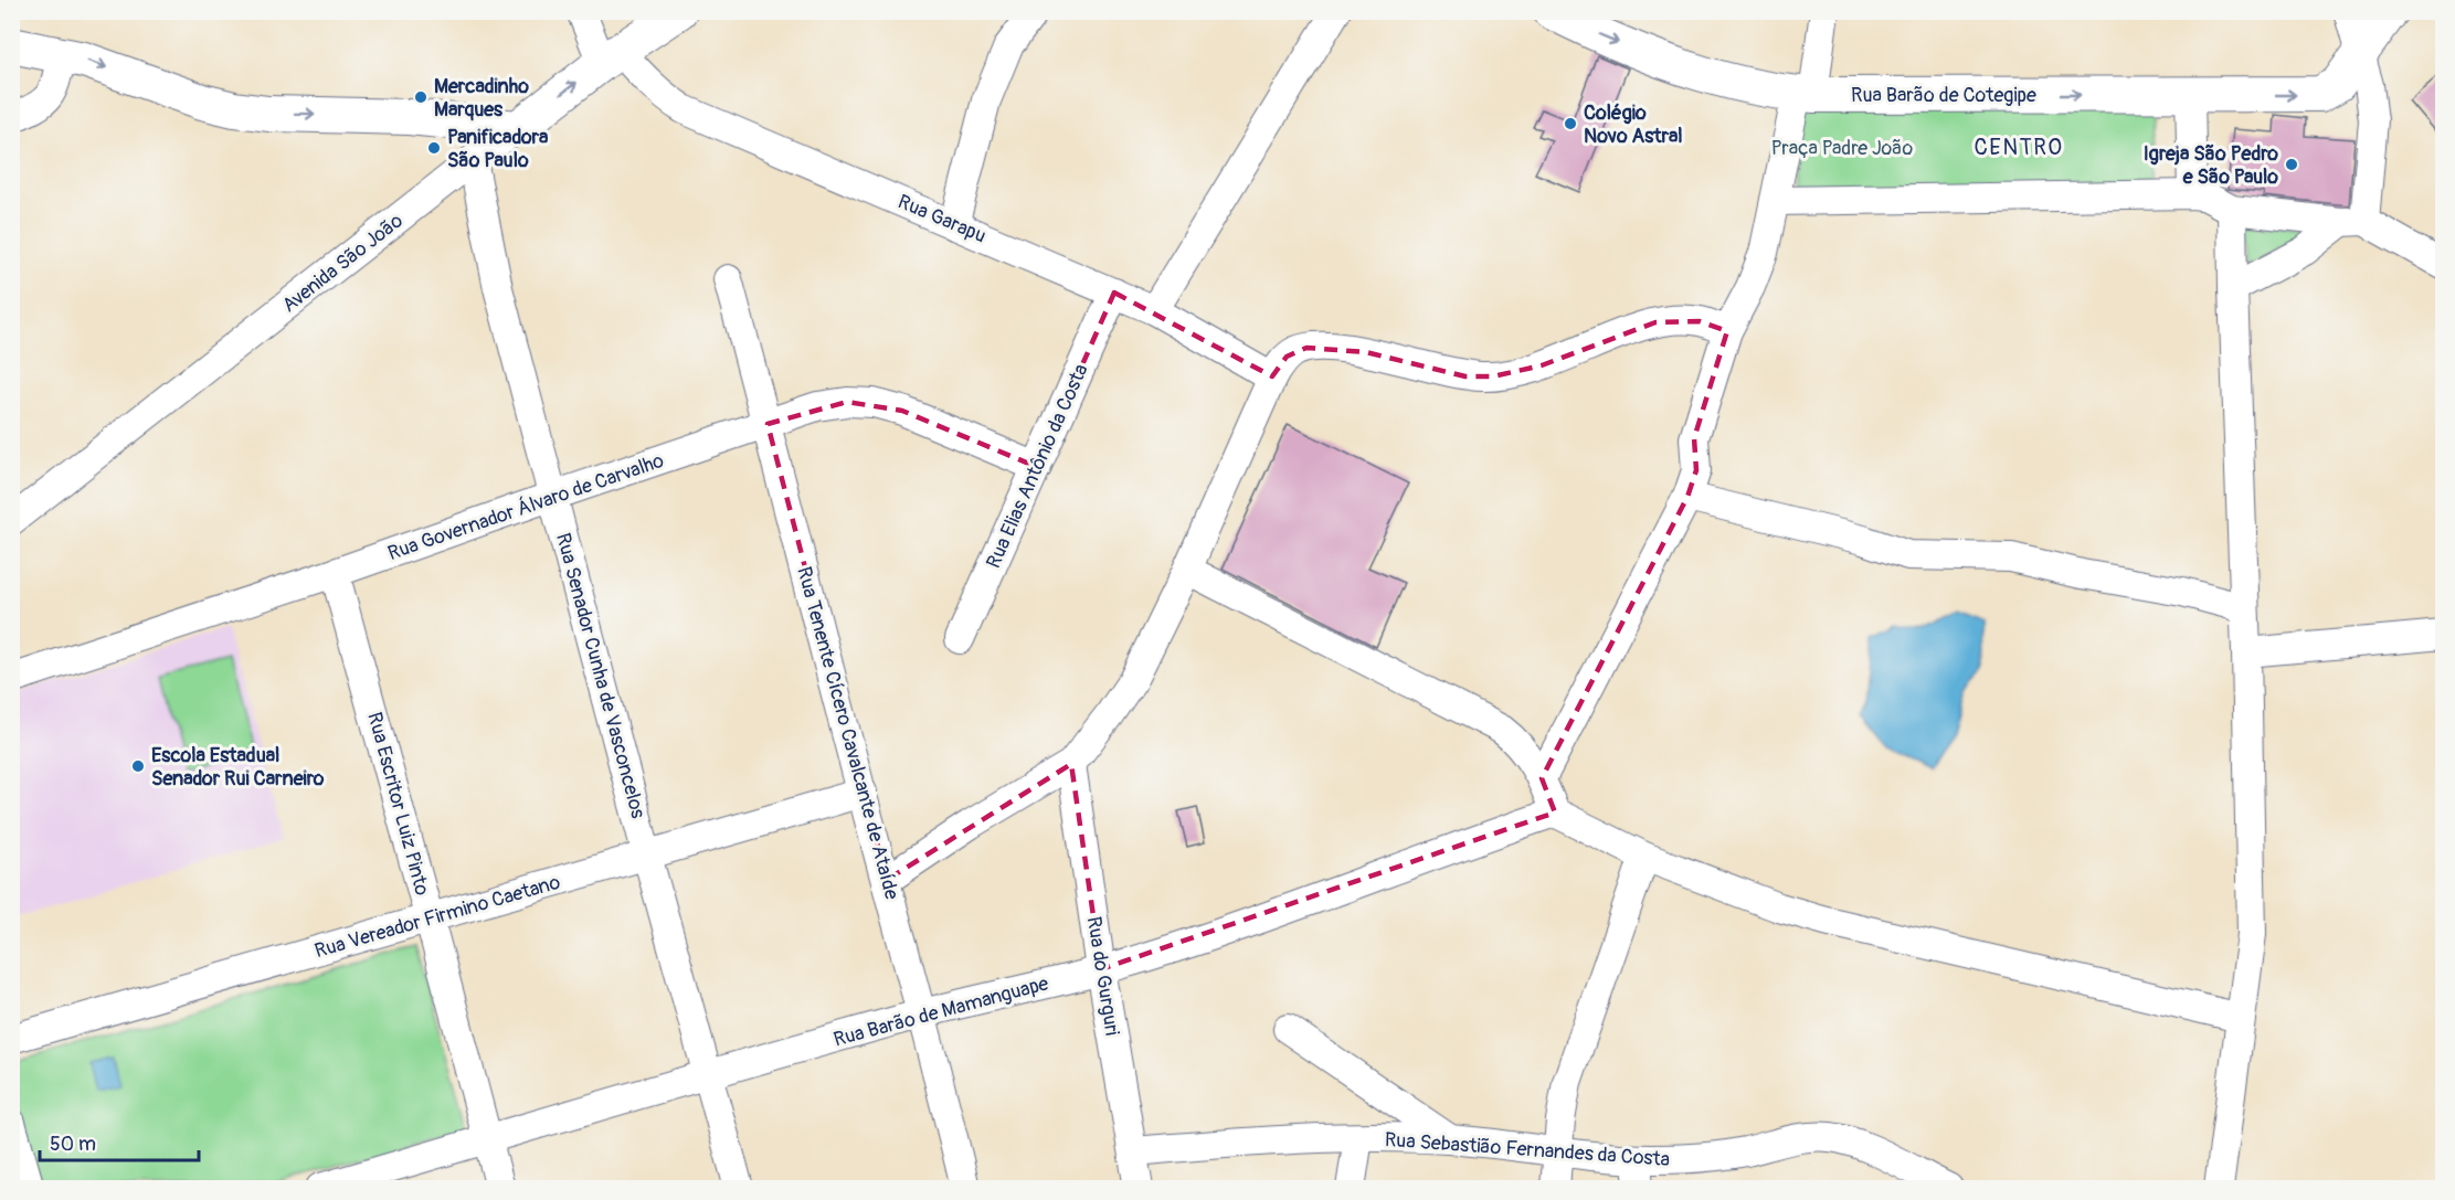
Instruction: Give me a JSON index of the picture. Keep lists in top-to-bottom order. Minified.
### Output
{"streets":{"main road":["Rua Barão de Cotegipe","Avenida São João"],"street":["Rua Garapu","Rua Elias Antônio da Costa","Rua Governador Álvaro de Carvalho","Rua Senador Cunha de Vasconcelos","Rua Tenente Cícero Cavalcante de Ataíde","Rua Escritor Luiz Pinto","Rua Vereador Firmino Caetano","Rua do Gurguri","Rua Barão de Mamanguape","Rua Sebastião Fernandes da Costa"]},"crossings":[["Rua Garapu","Avenida São João"],["Rua Garapu","Rua Elias Antônio da Costa"],["Avenida São João","Rua Senador Cunha de Vasconcelos"],["Rua Elias Antônio da Costa","Rua Governador Álvaro de Carvalho"],["Rua Governador Álvaro de Carvalho","Rua Senador Cunha de Vasconcelos"],["Rua Governador Álvaro de Carvalho","Rua Tenente Cícero Cavalcante de Ataíde"],["Rua Governador Álvaro de Carvalho","Rua Escritor Luiz Pinto"],["Rua Senador Cunha de Vasconcelos","Rua Vereador Firmino Caetano"],["Rua Senador Cunha de Vasconcelos","Rua Barão de Mamanguape"],["Rua Tenente Cícero Cavalcante de Ataíde","Rua Vereador Firmino Caetano"],["Rua Tenente Cícero Cavalcante de Ataíde","Rua Barão de Mamanguape"],["Rua Escritor Luiz Pinto","Rua Vereador Firmino Caetano"],["Rua Escritor Luiz Pinto","Rua Barão de Mamanguape"],["Rua do Gurguri","Rua Barão de Mamanguape"],["Rua do Gurguri","Rua Sebastião Fernandes da Costa"]],"one_way":["Rua Barão de Cotegipe"],"districts":["CENTRO"],"parks":["Praça Padre João"],"places":["Mercadinho Marques","Colégio Novo Astral","Panificadora São Paulo","Igreja São Pedro e São Paulo","Escola Estadual Senador Rui Carneiro"],"scale_bar":"50 m"}
